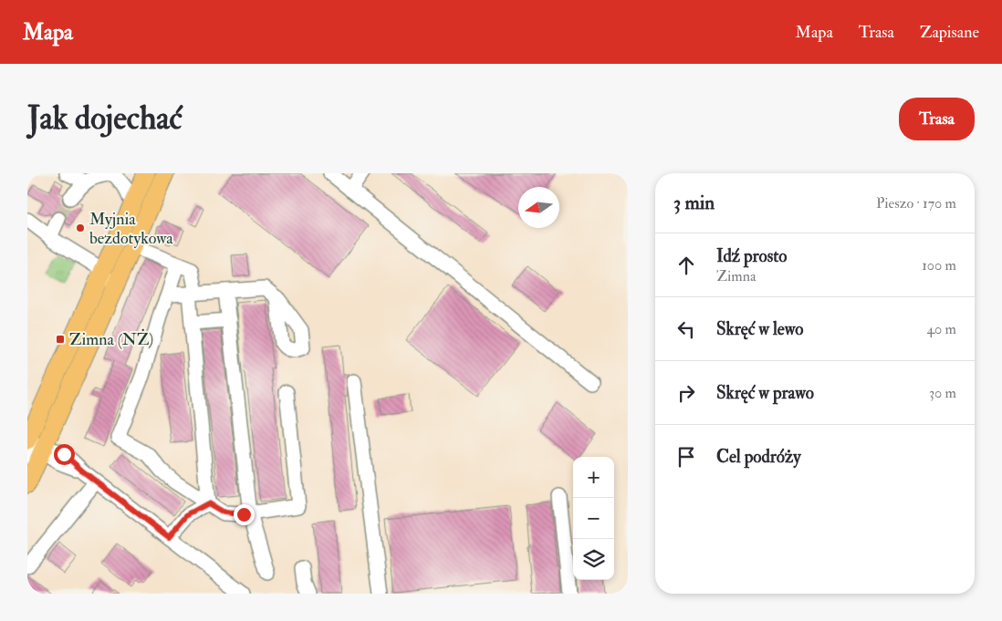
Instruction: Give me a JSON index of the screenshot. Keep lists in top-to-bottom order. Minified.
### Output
{"places":{"other":["Myjnia bezdotykowa"],"transit":["Zimna (NŻ)"]},"north":"left","page":{"header":"Mapa","nav":["Mapa","Trasa","Zapisane"],"buttons":"Trasa","title":"Jak dojechać","heading":["3 min","Pieszo · 170 m"],"list":[["Idź prosto","Zimna","100 m"],["Skręć w lewo","40 m"],["Skręć w prawo","30 m"],"Cel podróży"],"map_buttons":["+","−"]}}
